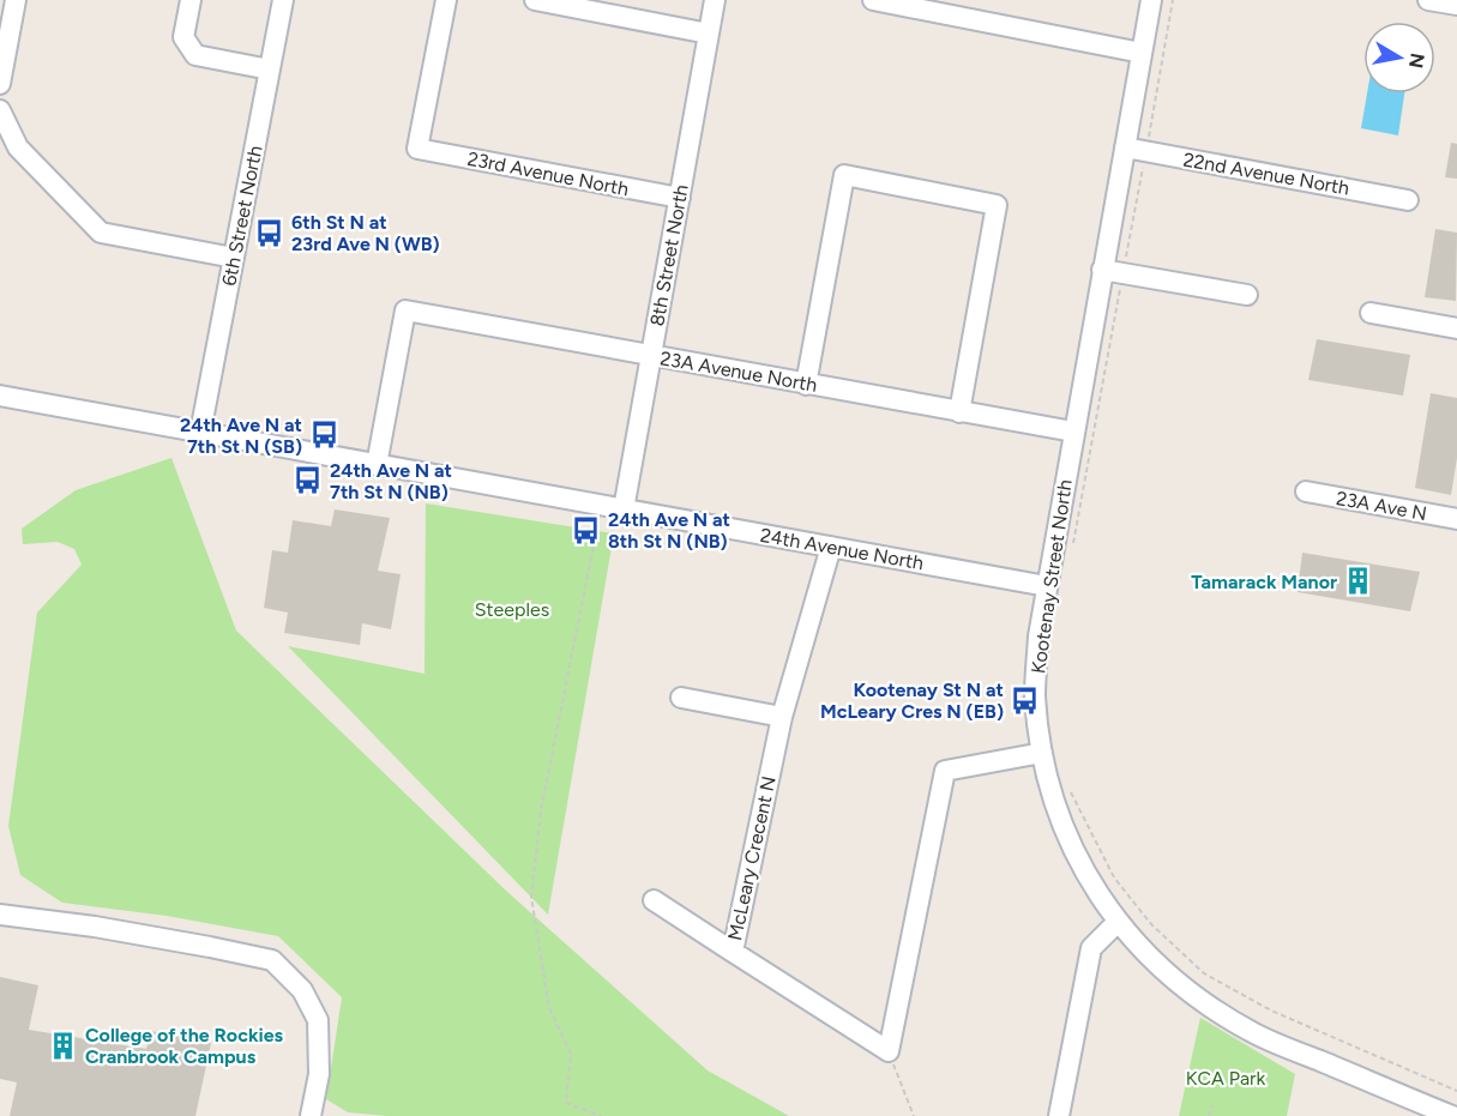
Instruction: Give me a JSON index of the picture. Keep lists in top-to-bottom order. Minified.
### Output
{"streets":{"street":["23rd Avenue North","22nd Avenue North","6th Street North","8th Street North","23A Avenue North","23A Ave N","24th Avenue North","Kootenay Street North","McLeary Crecent N"]},"crossings":[["23rd Avenue North","8th Street North"],["22nd Avenue North","Kootenay Street North"],["6th Street North","24th Avenue North"],["8th Street North","23A Avenue North"],["8th Street North","24th Avenue North"],["23A Avenue North","24th Avenue North"],["23A Avenue North","Kootenay Street North"],["24th Avenue North","Kootenay Street North"],["24th Avenue North","McLeary Crecent N"]],"parks":["Steeples","KCA Park"],"places":{"bus stop":["6th St N at 23rd Ave N (WB)","24th Ave N at 7th St N (SB)","24th Ave N at 7th St N (NB)","24th Ave N at 8th St N (NB)","Kootenay St N at McLeary Cres N (EB)"],"building":["Tamarack Manor","College of the Rockies Cranbrook Campus"]},"north":"right"}
